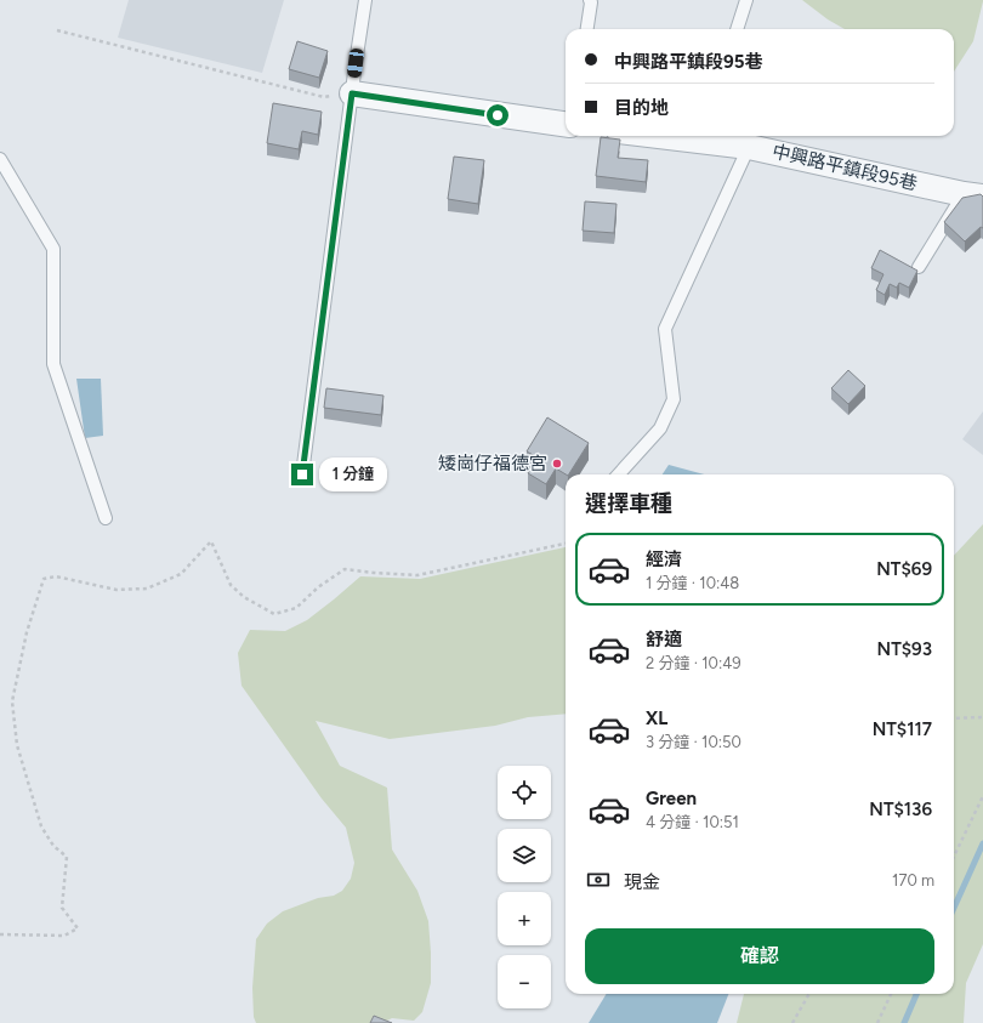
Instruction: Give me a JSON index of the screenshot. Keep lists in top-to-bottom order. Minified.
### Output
{"streets":{"street":["中興路平鎮段95巷"]},"places":["矮崗仔福德宮"],"page":{"banner":["中興路平鎮段95巷","目的地"],"bubble":"1 分鐘","heading":"選擇車種","list":[{"name":"經濟","note":"1 分鐘 · 10:48","value":"NT$69"},{"name":"舒適","note":"2 分鐘 · 10:49","value":"NT$93"},{"name":"XL","note":"3 分鐘 · 10:50","value":"NT$117"},{"name":"Green","note":"4 分鐘 · 10:51","value":"NT$136"}],"map_buttons":["+","−"],"pay":["現金","170 m"],"buttons":"確認"}}
